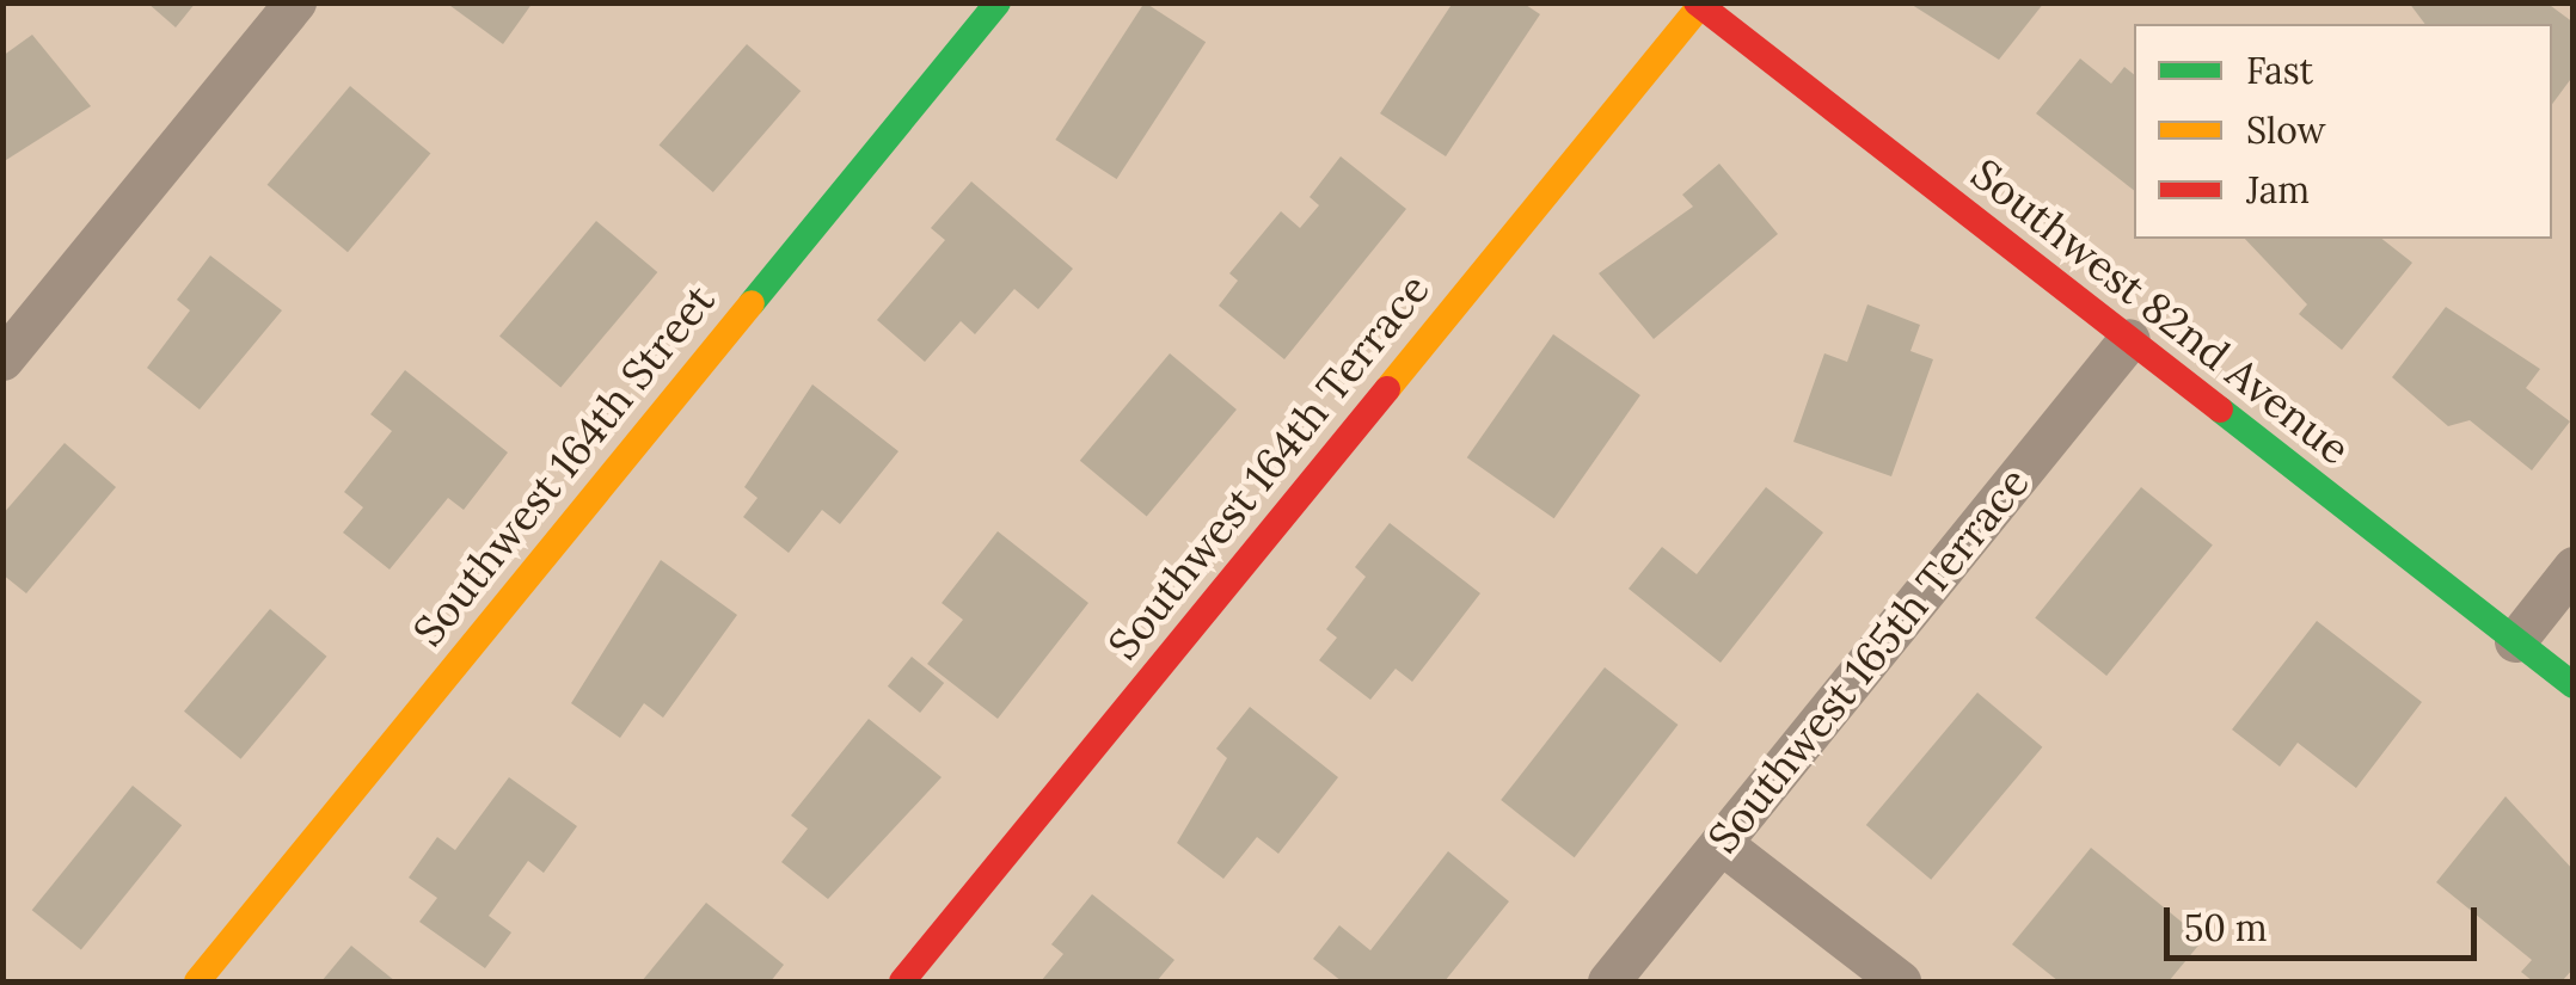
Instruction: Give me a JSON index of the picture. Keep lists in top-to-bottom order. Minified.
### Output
{"streets":{"street":["Southwest 82nd Avenue","Southwest 164th Street","Southwest 164th Terrace","Southwest 165th Terrace"]},"crossings":[["Southwest 82nd Avenue","Southwest 164th Terrace"],["Southwest 82nd Avenue","Southwest 165th Terrace"]],"legend":["Fast","Slow","Jam"],"scale_bar":"50 m"}
